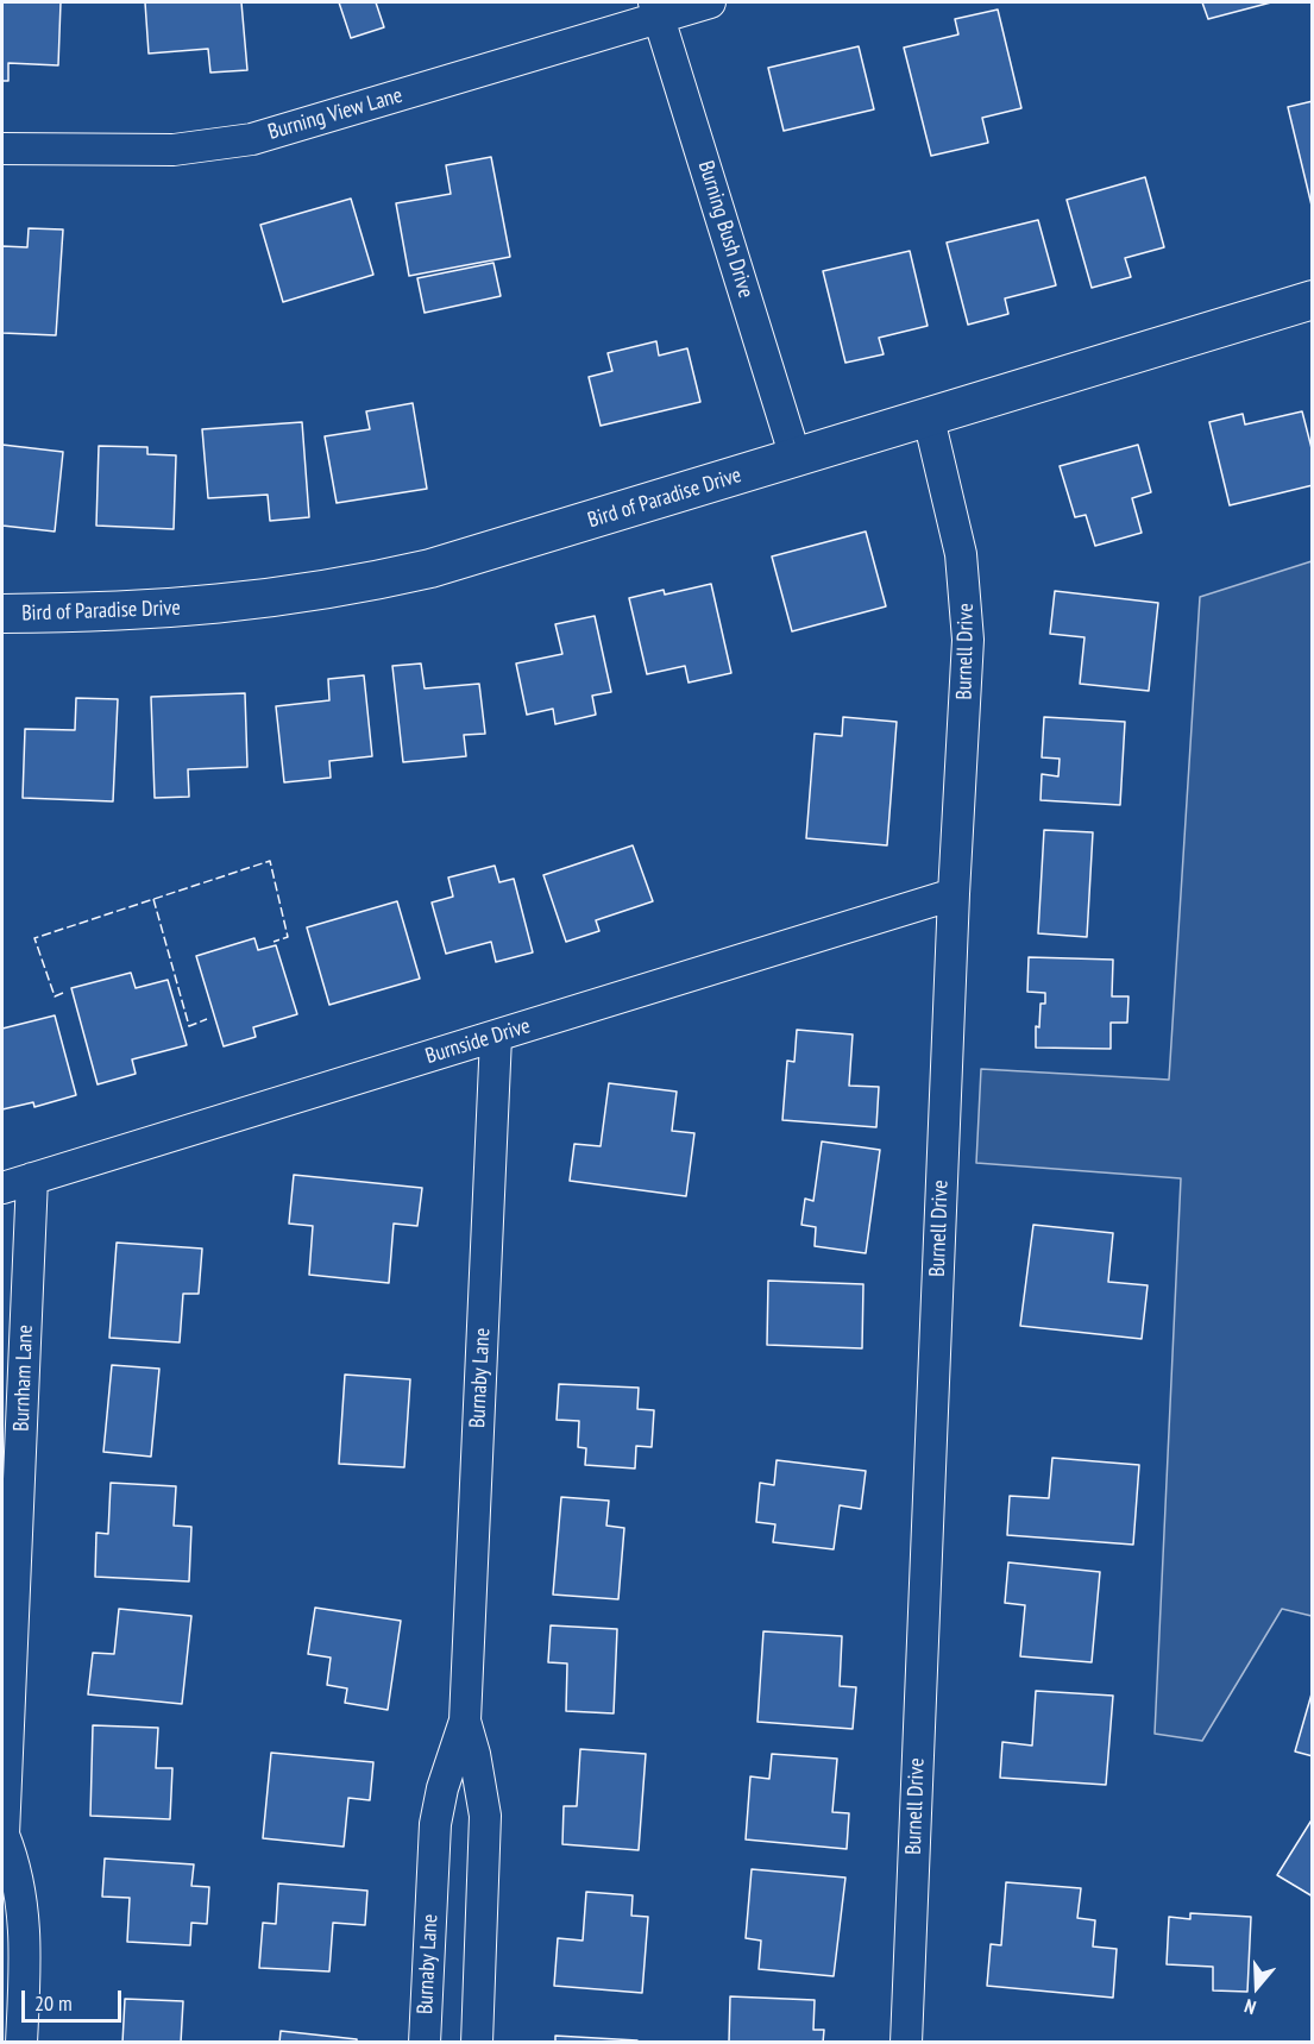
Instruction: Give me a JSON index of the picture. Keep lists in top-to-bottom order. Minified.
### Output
{"streets":{"street":["Burning View Lane","Burning Bush Drive","Bird of Paradise Drive","Burnell Drive","Burnside Drive","Burnham Lane","Burnaby Lane"]},"crossings":[["Burning View Lane","Burning Bush Drive"],["Burning Bush Drive","Bird of Paradise Drive"],["Bird of Paradise Drive","Burnell Drive"],["Burnell Drive","Burnside Drive"],["Burnside Drive","Burnham Lane"],["Burnside Drive","Burnaby Lane"]],"scale_bar":"20 m","north":"bottom"}
